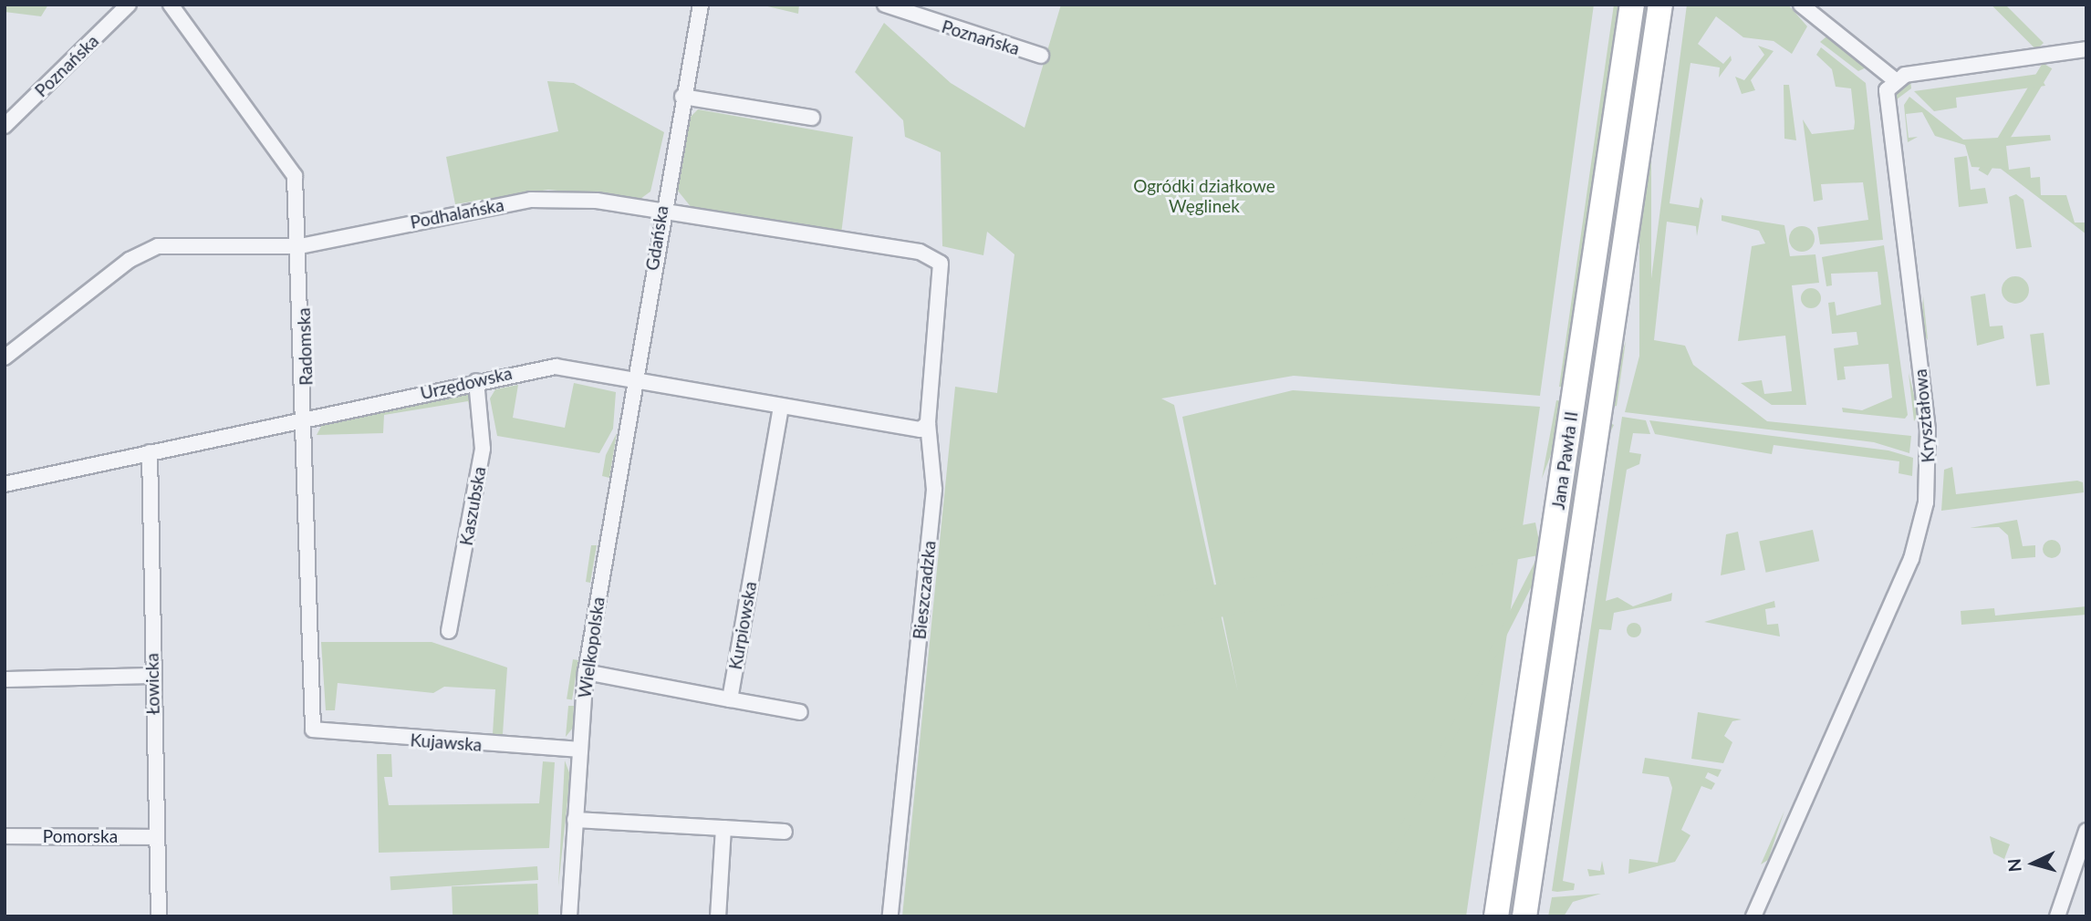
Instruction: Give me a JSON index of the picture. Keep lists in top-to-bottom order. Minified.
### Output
{"streets":{"main road":["Jana Pawła II"],"street":["Poznańska","Podhalańska","Gdańska","Radomska","Urzędowska","Kryształowa","Kaszubska","Bieszczadzka","Kurpiowska","Wielkopolska","Łowicka","Kujawska","Pomorska"]},"crossings":[["Podhalańska","Gdańska"],["Podhalańska","Radomska"],["Podhalańska","Bieszczadzka"],["Gdańska","Urzędowska"],["Gdańska","Wielkopolska"],["Radomska","Urzędowska"],["Radomska","Kujawska"],["Urzędowska","Kaszubska"],["Urzędowska","Bieszczadzka"],["Urzędowska","Kurpiowska"],["Urzędowska","Wielkopolska"],["Urzędowska","Łowicka"],["Wielkopolska","Kujawska"],["Łowicka","Pomorska"]],"parks":["Ogródki działkowe Węglinek"],"north":"left"}
